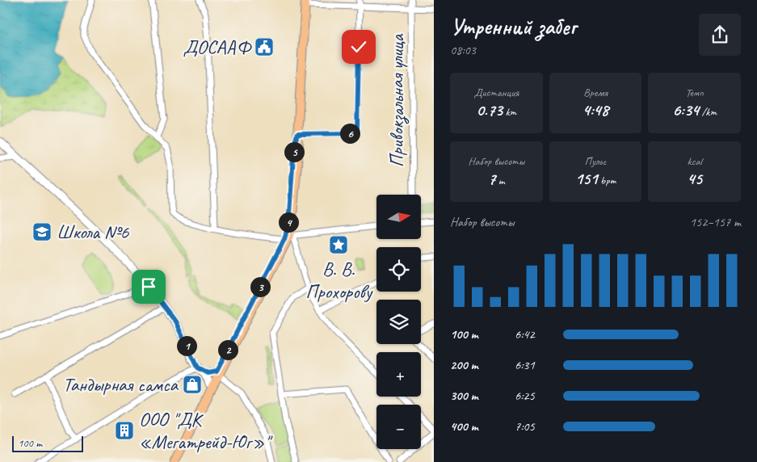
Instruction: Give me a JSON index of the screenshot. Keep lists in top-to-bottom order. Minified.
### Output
{"streets":{"street":["Привокзальная улица"]},"places":{"public building":["ДОСААФ"],"school or university":["Школа №6"],"place":["В. В. Прохорову"],"shop":["Тандырная самса"],"building":["ООО \"ДК «Мегатрейд-Юг»\""]},"scale_bar":"100 m","north":"right","page":{"heading":["Утренний забег","08:03"],"stats":[["Дистанция","0.73 km"],["Время","4:48"],["Темп","6:34 /km"],["Набор высоты","7 m"],["Пульс","151 bpm"],["kcal","45"]],"pins":["6","5","4","3","1","2"],"map_buttons":["+","−"],"chart":["Набор высоты","152–157 m"],"list":[{"name":"100 m","note":"6:42"},{"name":"200 m","note":"6:31"},{"name":"300 m","note":"6:25"},{"name":"400 m","note":"7:05"}],"scale":"100 m"}}
